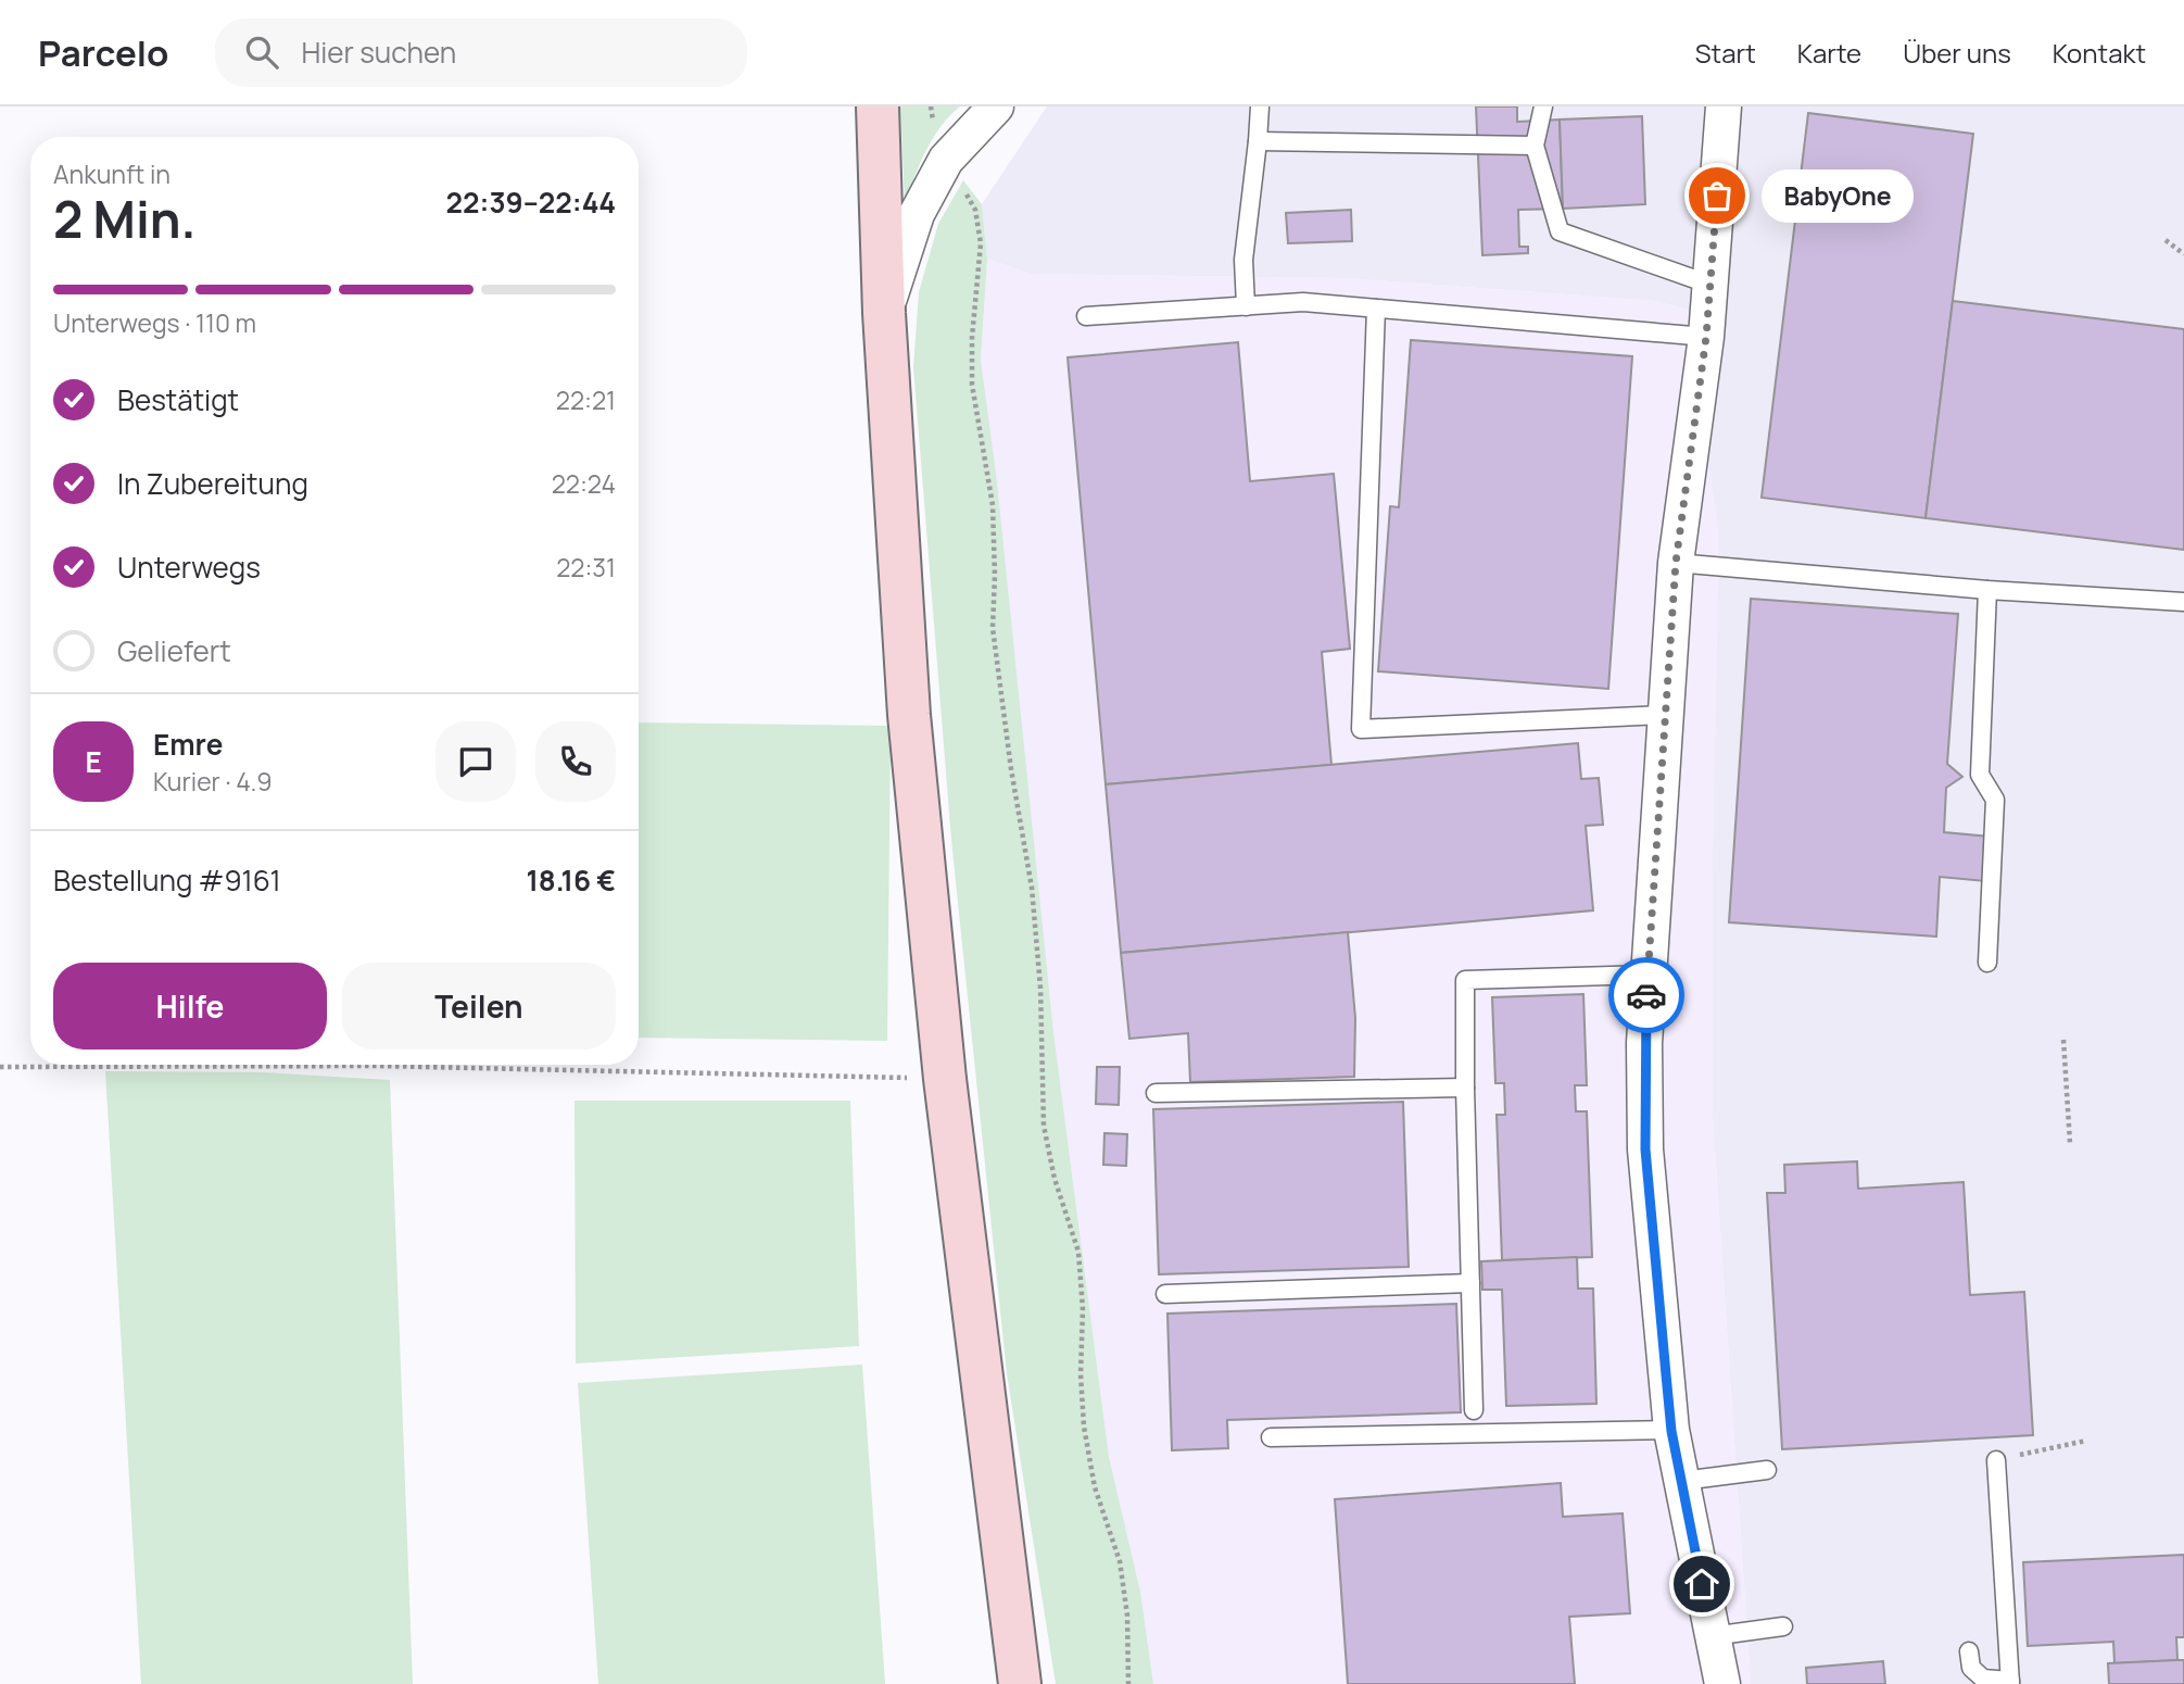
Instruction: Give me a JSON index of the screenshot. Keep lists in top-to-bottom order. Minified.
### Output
{"places":["BabyOne"],"page":{"header":"Parcelo","search":"Hier suchen","nav":["Start","Karte","Über uns","Kontakt"],"heading":["2 Min.","Ankunft in","22:39–22:44"],"panel":["Emre","Kurier · 4.9","Bestellung #9161","18.16 €"],"bubble":"BabyOne","bar":"Unterwegs · 110 m","list":[["Bestätigt","22:21"],["In Zubereitung","22:24"],["Unterwegs","22:31"],"Geliefert"],"round":"E","buttons":["Hilfe","Teilen"]}}
